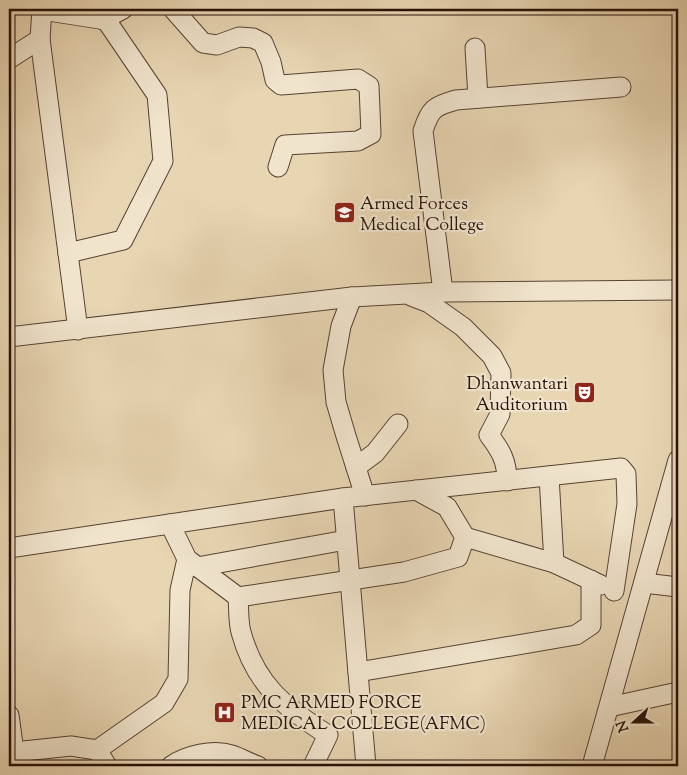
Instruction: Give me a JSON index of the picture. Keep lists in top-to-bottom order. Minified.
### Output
{"places":{"school or university":["Armed Forces Medical College"],"theatre":["Dhanwantari Auditorium"],"hospital":["PMC ARMED FORCE MEDICAL COLLEGE(AFMC)"]},"north":"left"}
